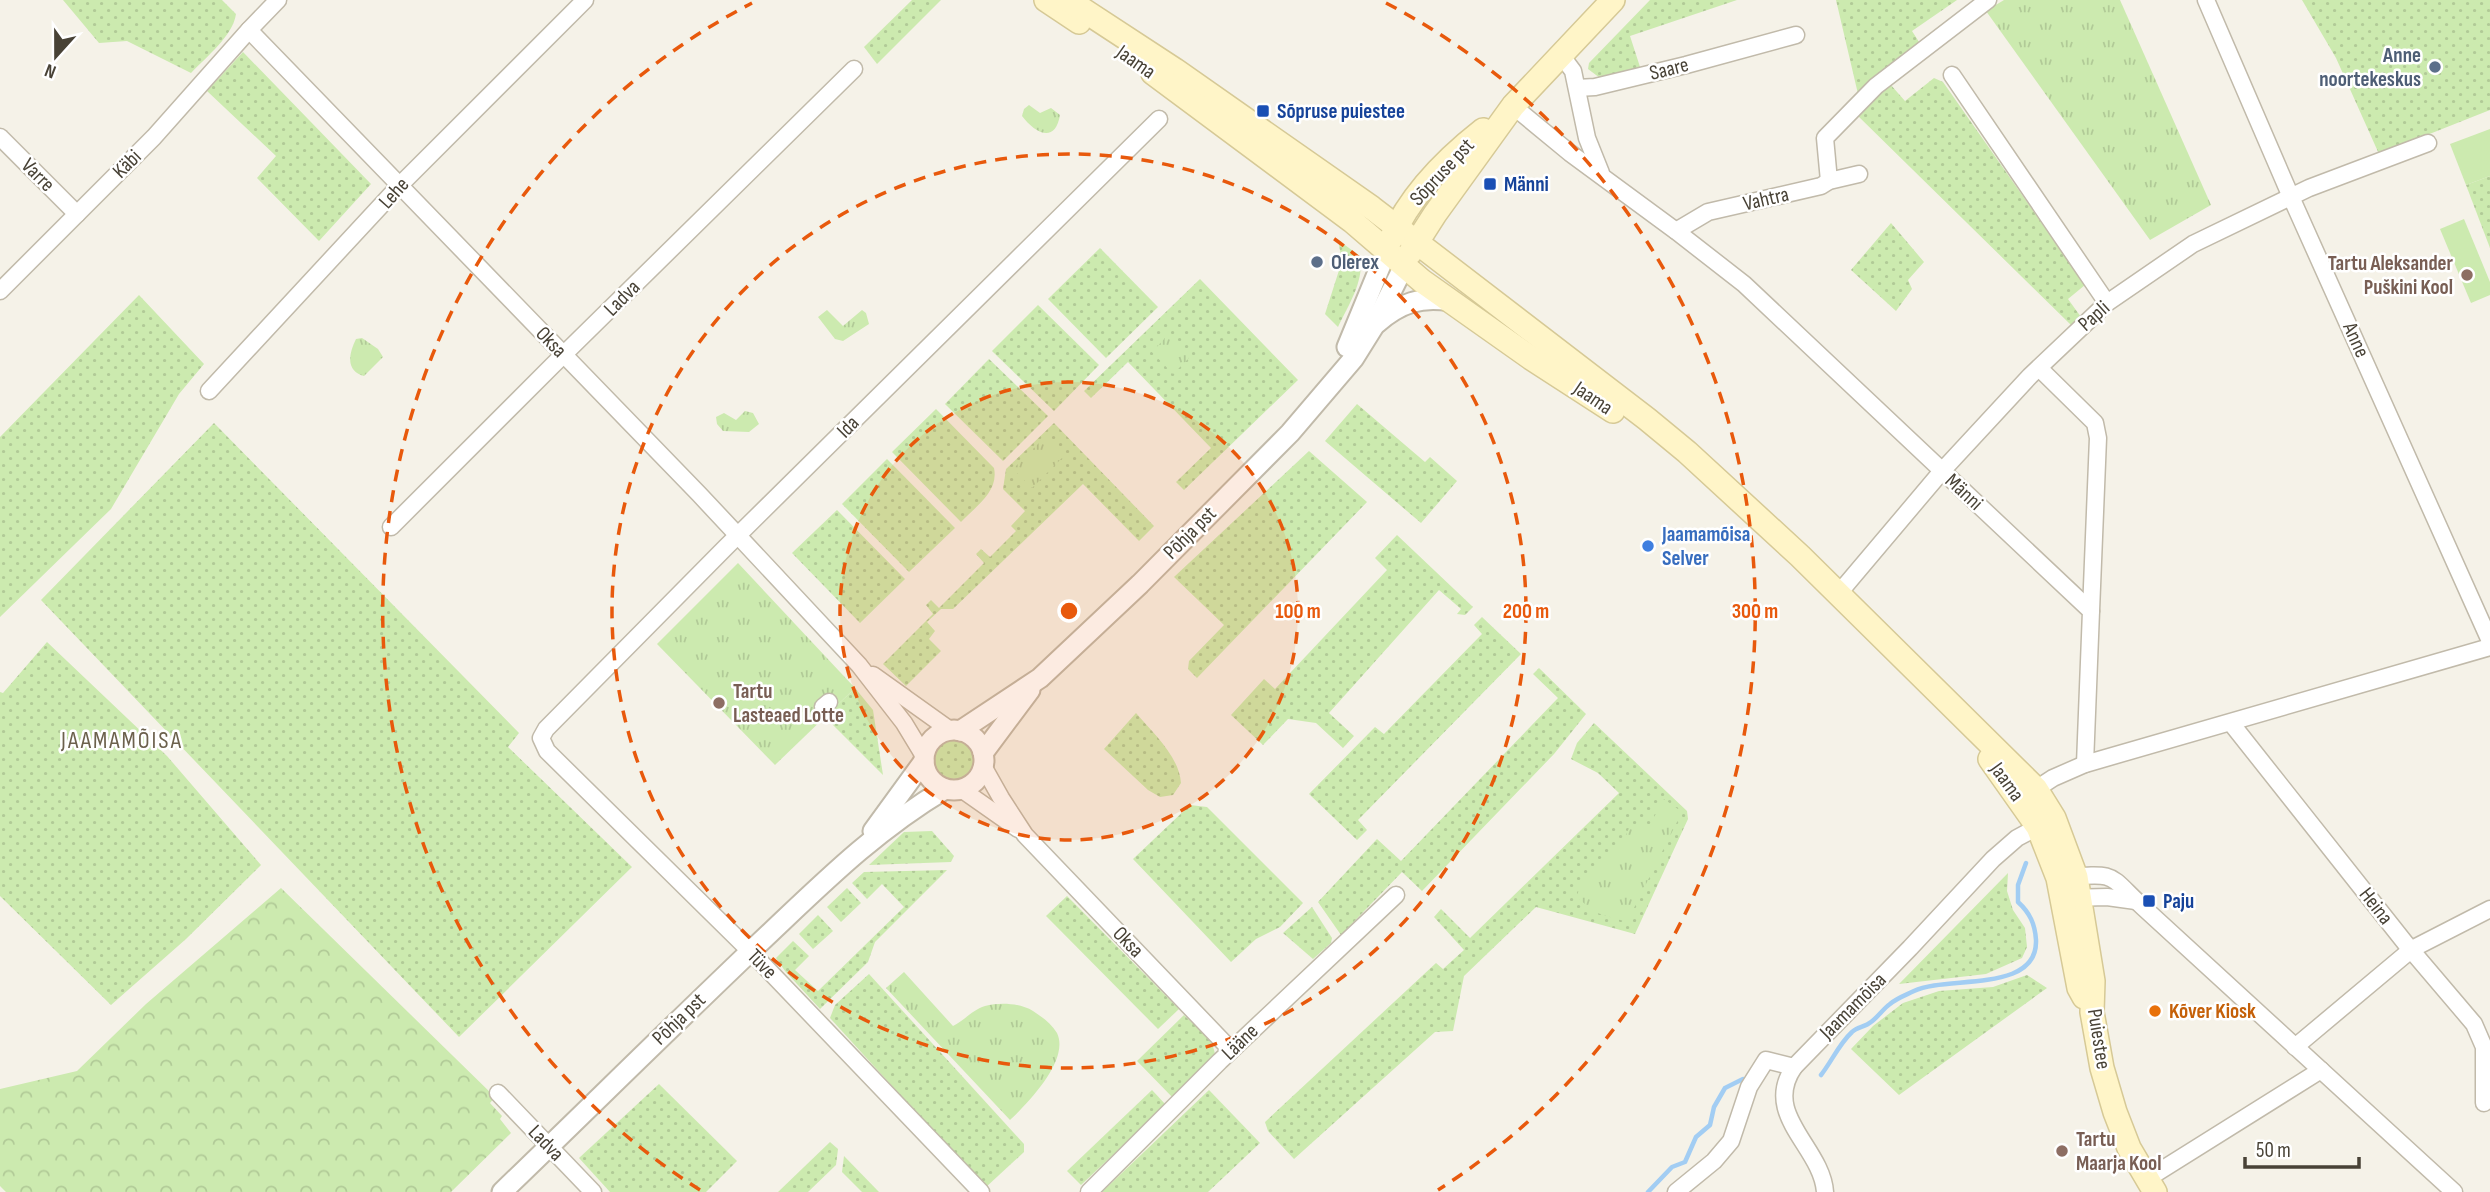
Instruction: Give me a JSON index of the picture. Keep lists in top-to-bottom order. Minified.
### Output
{"streets":{"main road":["Jaama","Sõpruse pst","Puiestee"],"street":["Saare","Käbi","Varre","Lehe","Vahtra","Ladva","Papli","Anne","Oksa","Ida","Männi","Põhja pst","Heina","Tüve","Jaamamõisa","Lääne"]},"crossings":[["Jaama","Sõpruse pst"],["Jaama","Papli"],["Jaama","Põhja pst"],["Jaama","Jaamamõisa"],["Jaama","Puiestee"],["Käbi","Varre"],["Käbi","Oksa"],["Sõpruse pst","Männi"],["Sõpruse pst","Põhja pst"],["Lehe","Oksa"],["Vahtra","Männi"],["Ladva","Oksa"],["Ladva","Põhja pst"],["Papli","Anne"],["Papli","Männi"],["Oksa","Ida"],["Oksa","Põhja pst"],["Oksa","Lääne"],["Ida","Tüve"],["Põhja pst","Tüve"]],"districts":["JAAMAMÕISA"],"places":{"other":["Anne noortekeskus","Olerex","Tartu Aleksander Puškini Kool","Jaamamõisa Selver","Tartu Lasteaed Lotte","Kõver Kiosk","Tartu Maarja Kool"],"transit":["Sõpruse puiestee","Männi","Paju"]},"scale_bar":"50 m","north":"bottom","rings":["100 m","200 m","300 m"]}
